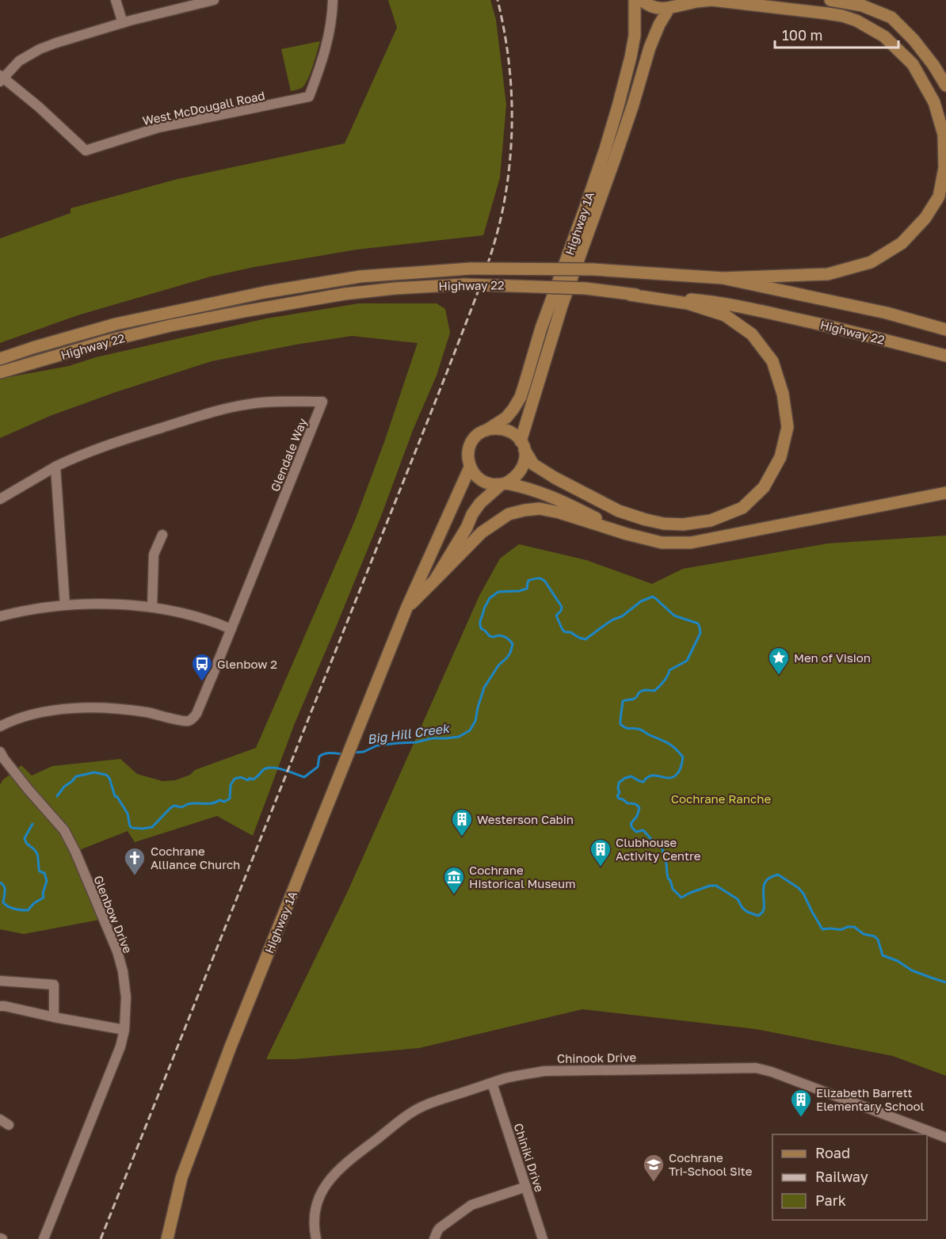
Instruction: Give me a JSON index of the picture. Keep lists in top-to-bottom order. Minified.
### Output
{"streets":{"main road":["Highway 1A","Highway 22"],"street":["West McDougall Road","Glendale Way","Glenbow Drive","Chinook Drive","Chiniki Drive"]},"crossings":[["Chinook Drive","Chiniki Drive"]],"water":["Big Hill Creek"],"parks":["Cochrane Ranche"],"places":{"place":["Men of Vision"],"bus stop":["Glenbow 2"],"building":["Westerson Cabin","Clubhouse Activity Centre","Elizabeth Barrett Elementary School"],"church":["Cochrane Alliance Church"],"museum":["Cochrane Historical Museum"],"school or university":["Cochrane Tri-School Site"]},"legend":["Road","Railway","Park"],"scale_bar":"100 m"}
